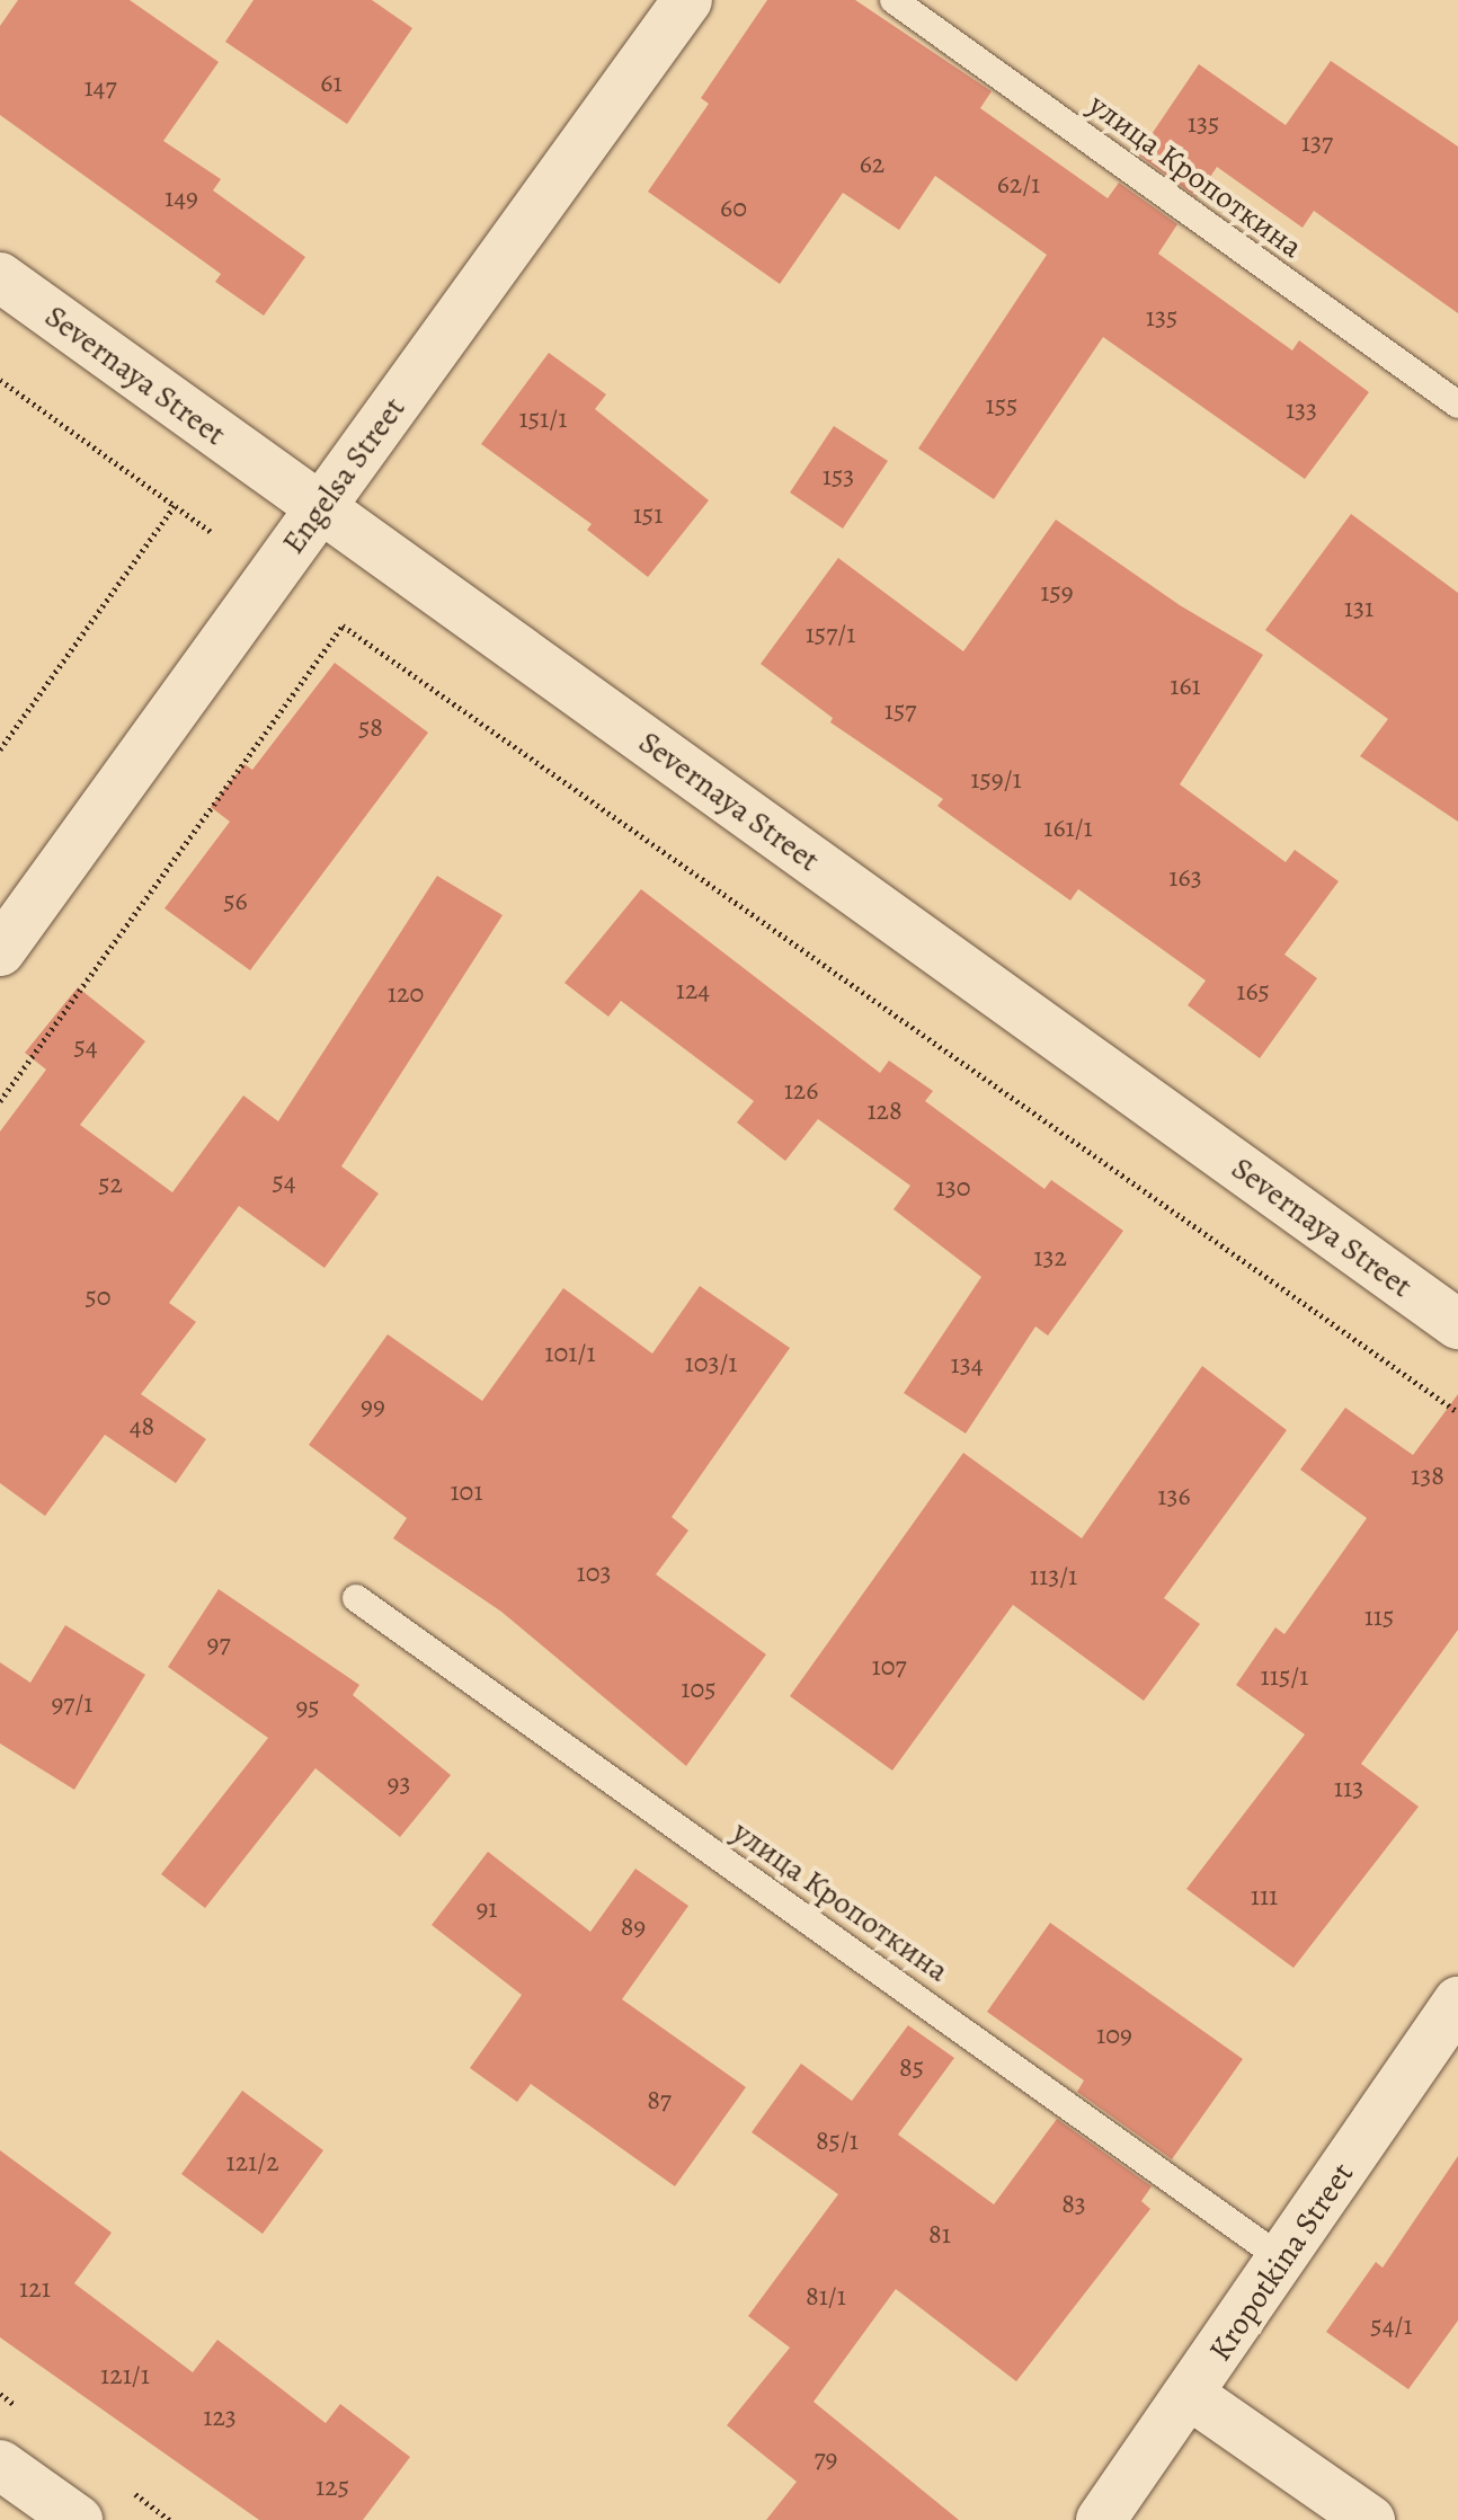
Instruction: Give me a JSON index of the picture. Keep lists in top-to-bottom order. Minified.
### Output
{"streets":{"street":["Severnaya Street","Engelsa Street","Kropotkina Street"],"lane":["улица Кропоткина"]},"crossings":[["улица Кропоткина","Kropotkina Street"],["Severnaya Street","Engelsa Street"]],"house_numbers":["61","147","135","137","62","62/1","149","60","135","155","133","151/1","153","151","159","131","157/1","161","157","58","159/1","161/1","163","56","124","165","120","54","126","128","54","52","130","132","50","101/1","103/1","134","99","48","138","101","136","103","113/1","115","97","107","115/1","105","97/1","95","93","113","111","91","89","109","85","87","85/1","121/2","83","81","121","81/1","54/1","121/1","123","79","125"]}
